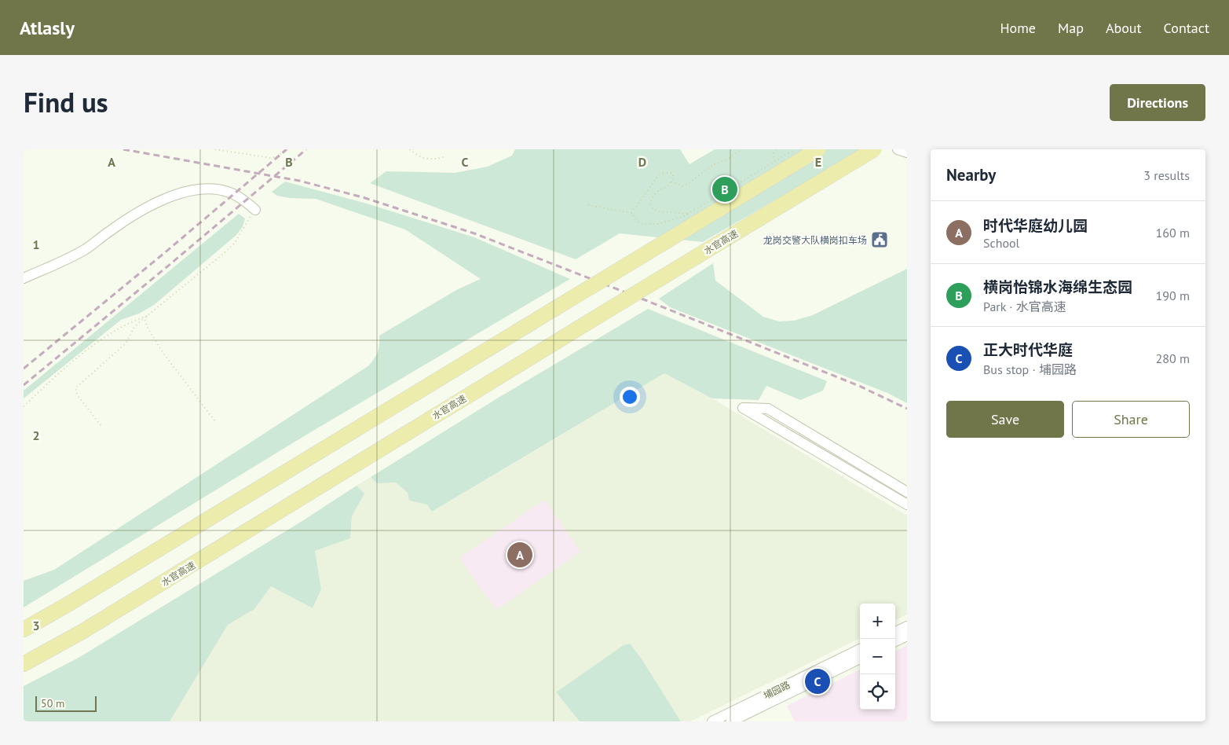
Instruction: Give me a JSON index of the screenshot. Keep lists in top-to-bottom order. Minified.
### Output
{"streets":{"highway":["水官高速"],"street":["埔园路"]},"places":{"public building":["龙岗交警大队横岗扣车场"]},"scale_bar":"50 m","page":{"header":"Atlasly","nav":["Home","Map","About","Contact"],"title":"Find us","buttons":["Directions",["Save","Share"]],"heading":["Nearby","3 results"],"pins":["B","A","C"],"list":[{"mark":"A","name":"时代华庭幼儿园","note":"School","value":"160 m"},{"mark":"B","name":"横岗怡锦水海绵生态园","note":"Park · 水官高速","value":"190 m"},{"mark":"C","name":"正大时代华庭","note":"Bus stop · 埔园路","value":"280 m"}],"map_buttons":["+","−"],"scale":"50 m"},"grid":{"columns":["A","B","C","D","E"],"rows":["1","2","3"]}}
